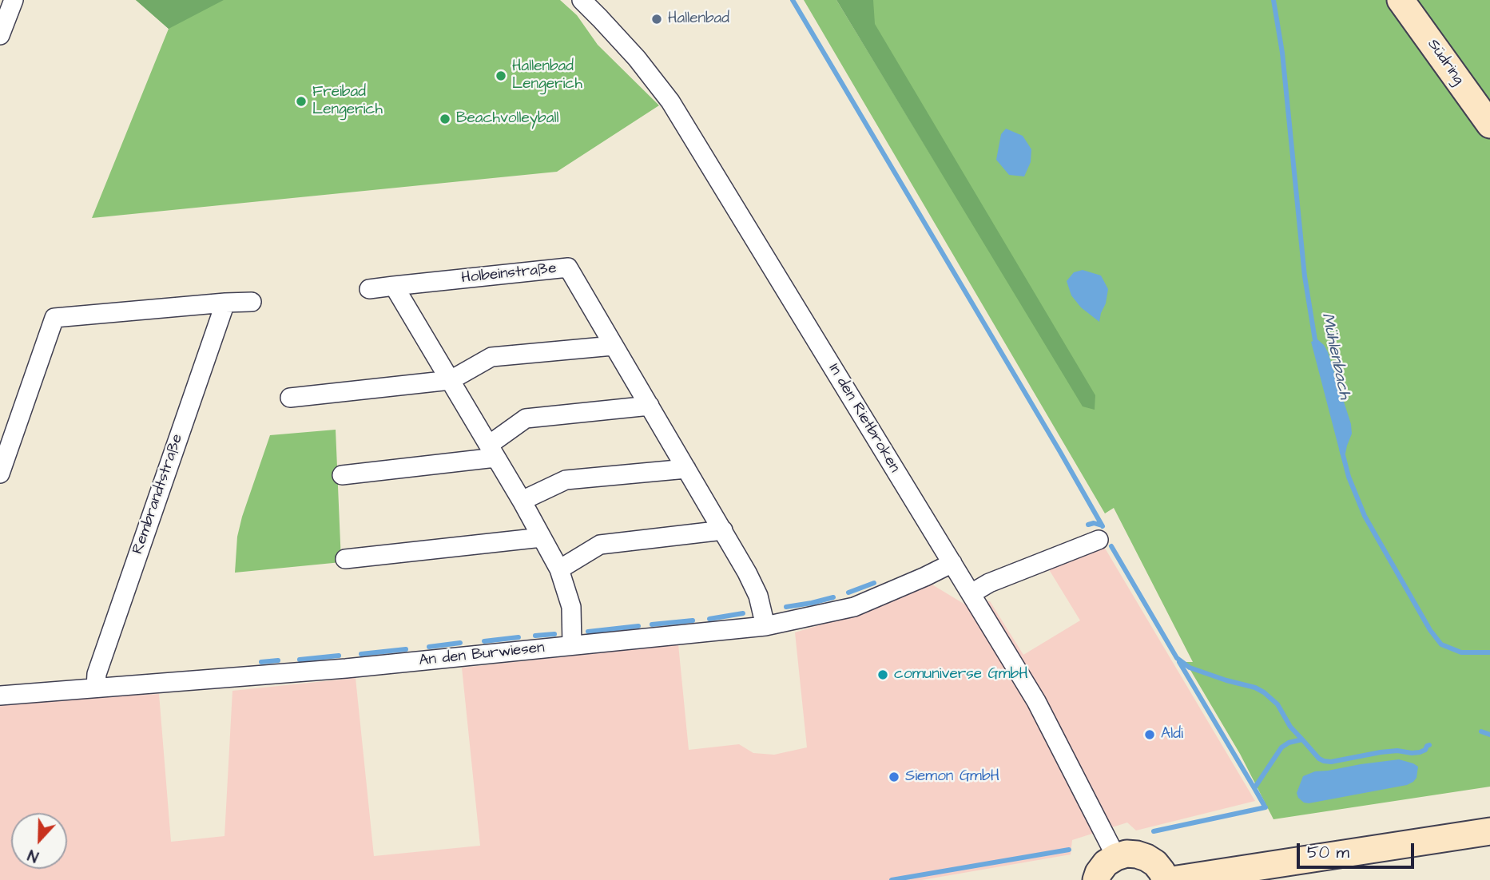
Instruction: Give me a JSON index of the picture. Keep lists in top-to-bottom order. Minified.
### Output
{"streets":{"main road":["Südring"],"street":["Holbeinstraße","In den Rietbroken","Rembrandtstraße","An den Burwiesen"]},"crossings":[["Holbeinstraße","An den Burwiesen"],["In den Rietbroken","An den Burwiesen"],["Rembrandtstraße","An den Burwiesen"]],"water":["Mühlenbach"],"places":["Hallenbad","Hallenbad Lengerich","Freibad Lengerich","Beachvolleyball","comuniverse GmbH","Aldi","Siemon GmbH"],"scale_bar":"50 m","north":"bottom"}
